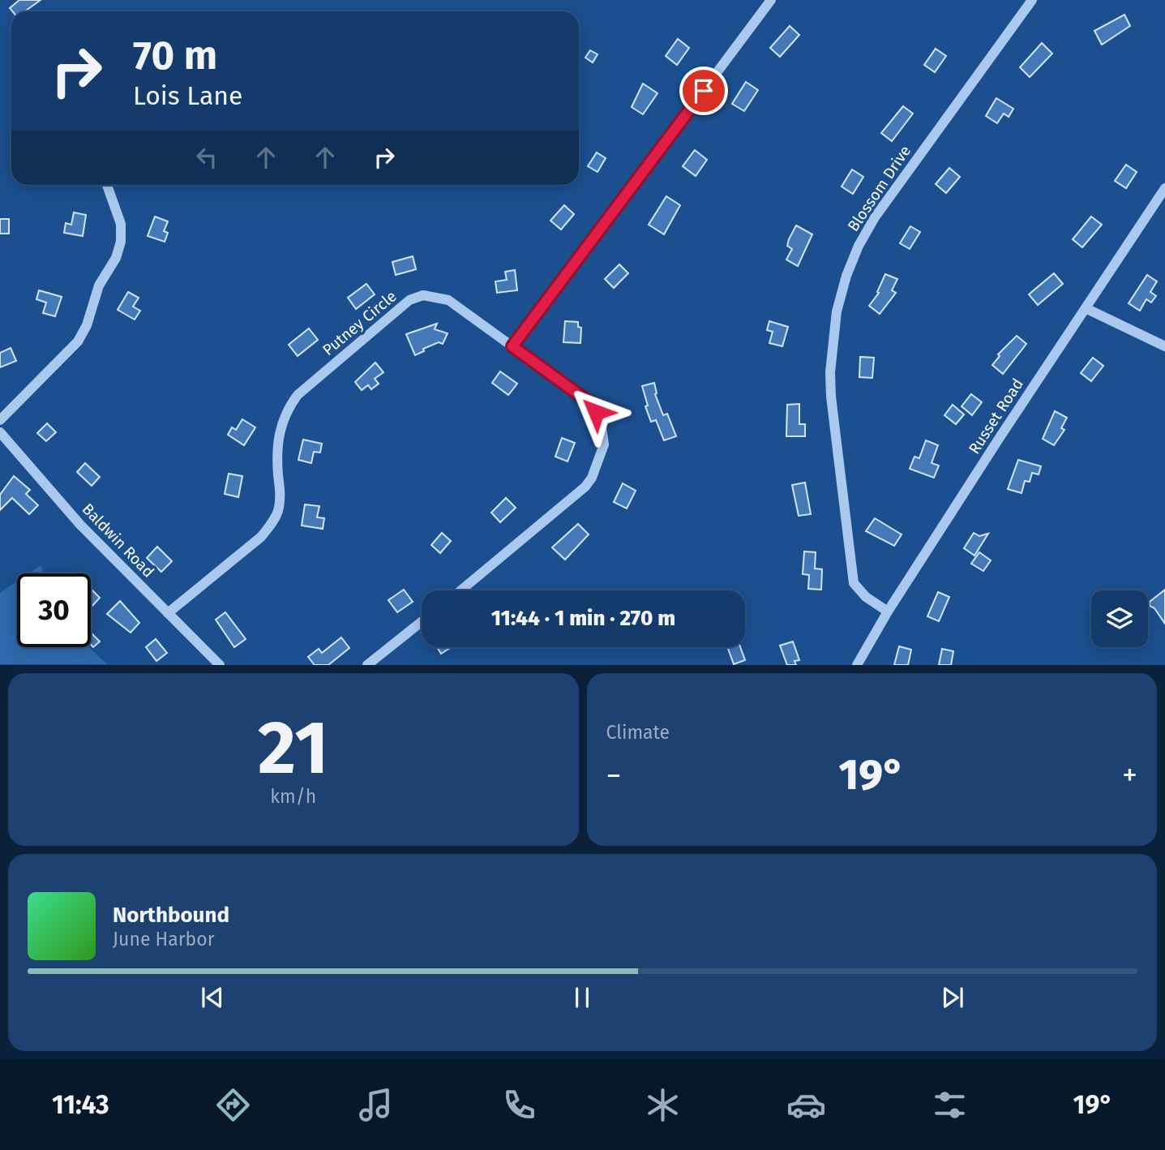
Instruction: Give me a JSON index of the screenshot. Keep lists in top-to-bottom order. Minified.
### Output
{"streets":{"street":["Blossom Drive","Putney Circle","Russet Road","Baldwin Road"]},"crossings":[["Blossom Drive","Russet Road"],["Putney Circle","Baldwin Road"]],"page":{"turn":["70 m","Lois Lane"],"limit":"30","trip":"11:44 · 1 min · 270 m","tile":[["21","km/h"],"Climate"],"heat":["−","19°","+"],"song":["Northbound","June Harbor"],"tabs":["11:43","19°"]}}
